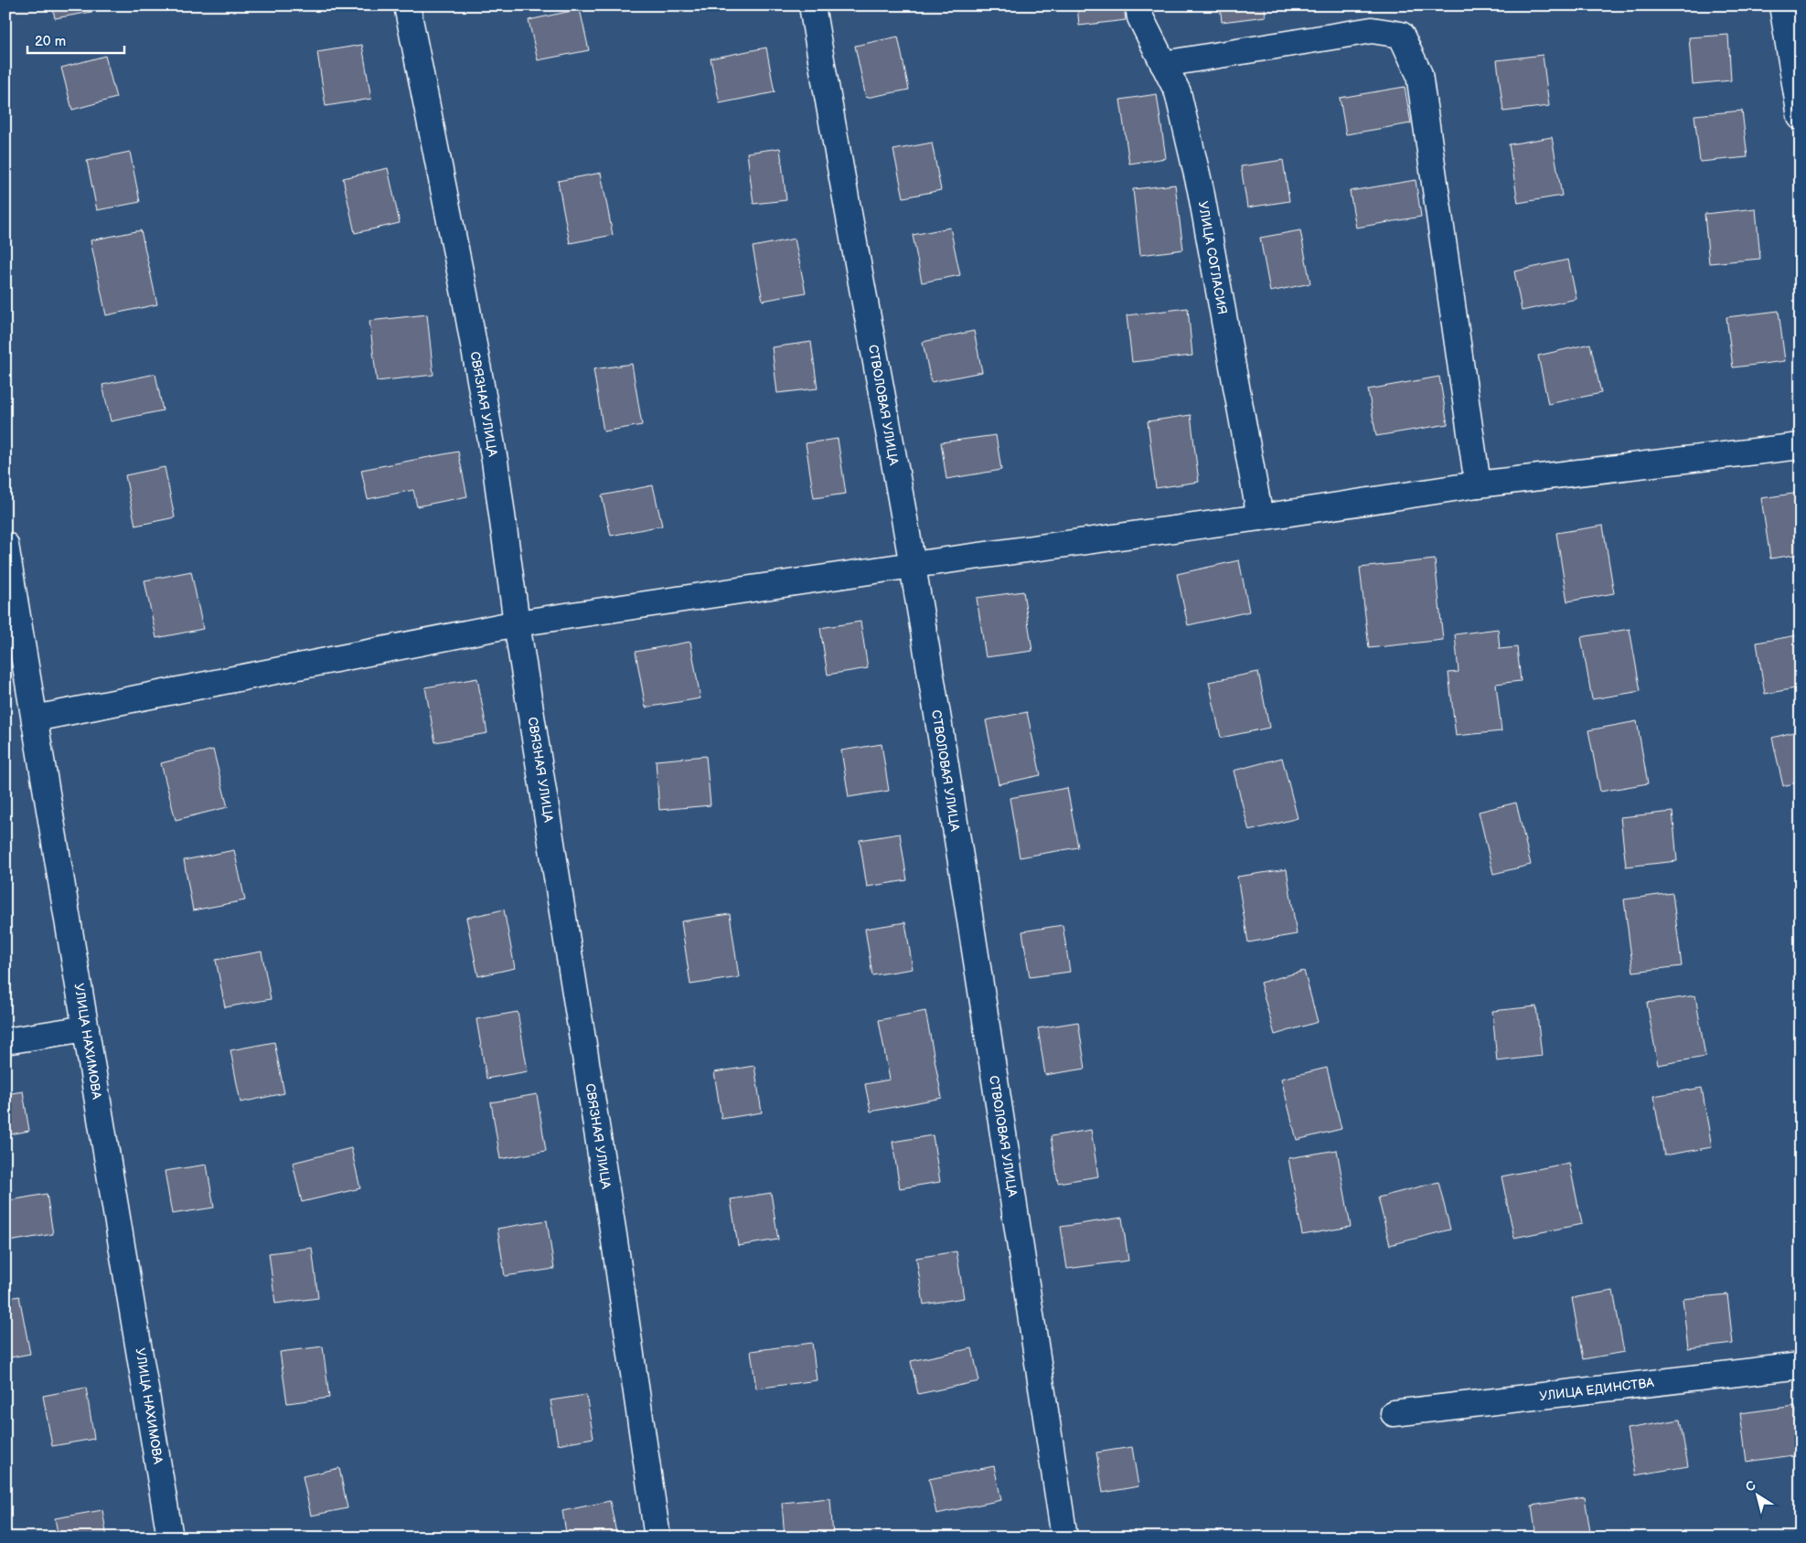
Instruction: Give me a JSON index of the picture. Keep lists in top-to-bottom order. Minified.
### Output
{"streets":{"street":["УЛИЦА СОГЛАСИЯ","СВЯЗНАЯ УЛИЦА","СТВОЛОВАЯ УЛИЦА","УЛИЦА НАХИМОВА","УЛИЦА ЕДИНСТВА"]},"scale_bar":"20 m","north":"top left"}
